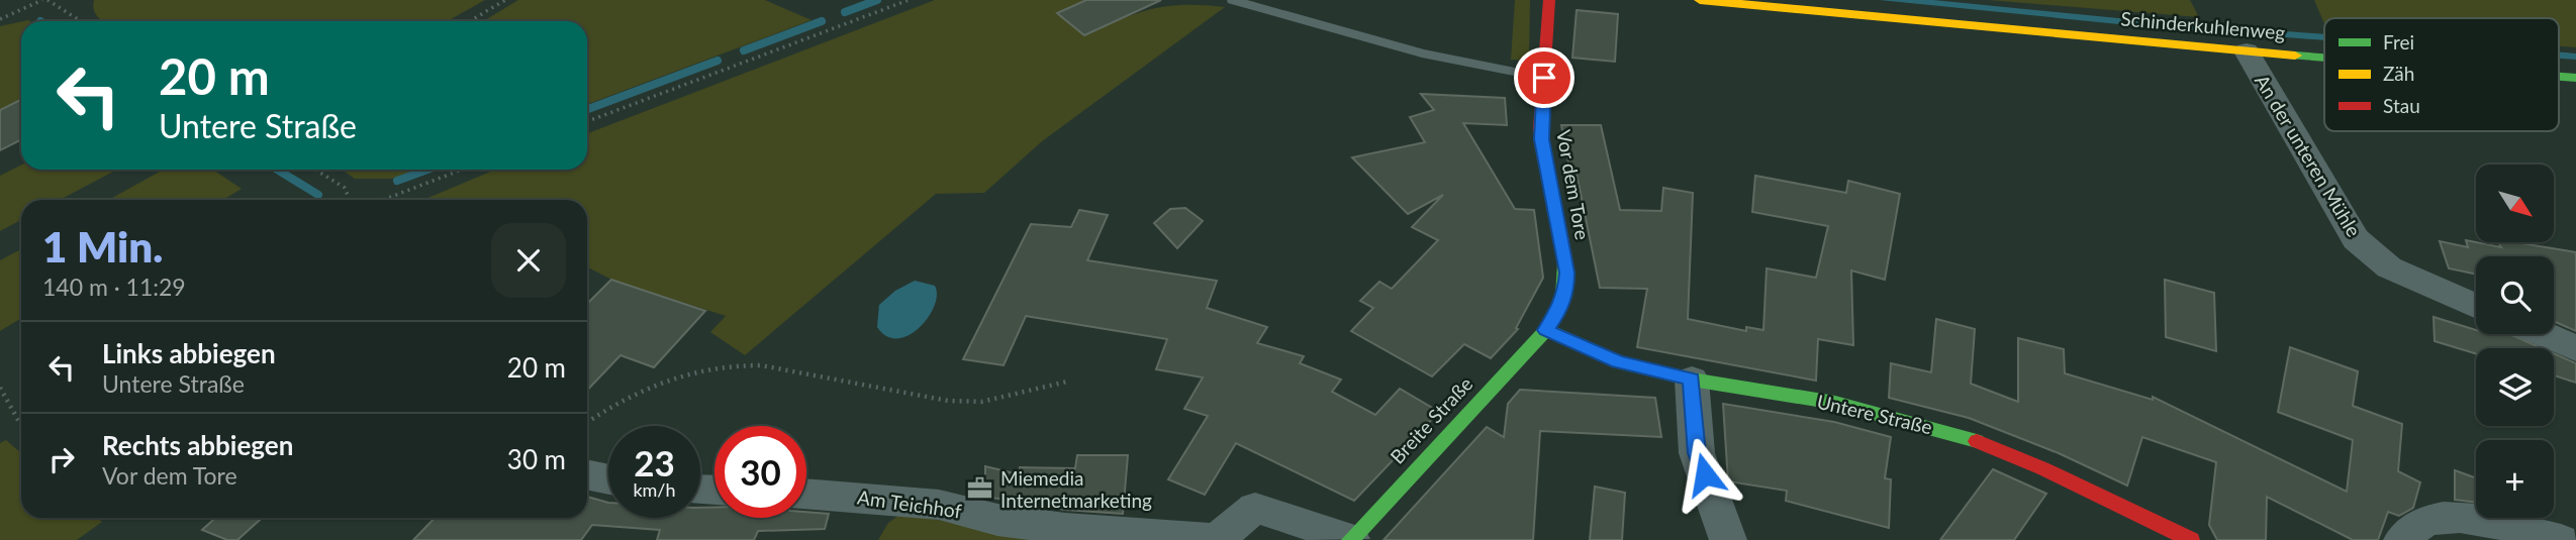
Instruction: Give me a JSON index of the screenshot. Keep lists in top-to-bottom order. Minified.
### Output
{"streets":{"street":["Schinderkuhlenweg","An der unteren Mühle","Vor dem Tore","Untere Straße","Breite Straße","Am Teichhof"]},"crossings":[["Schinderkuhlenweg","An der unteren Mühle"],["Vor dem Tore","Untere Straße"],["Vor dem Tore","Breite Straße"],["Untere Straße","Breite Straße"],["Breite Straße","Am Teichhof"]],"places":{"office":["Miemedia Internetmarketing"]},"legend":["Frei","Zäh","Stau"],"north":"bottom right","page":{"turn":["20 m","Untere Straße"],"map_buttons":"+","heading":["1 Min.","140 m · 11:29"],"list":[{"name":"Links abbiegen","note":"Untere Straße","value":"20 m"},{"name":"Rechts abbiegen","note":"Vor dem Tore","value":"30 m"}],"speed":"23 km/h","limit":"30"}}
